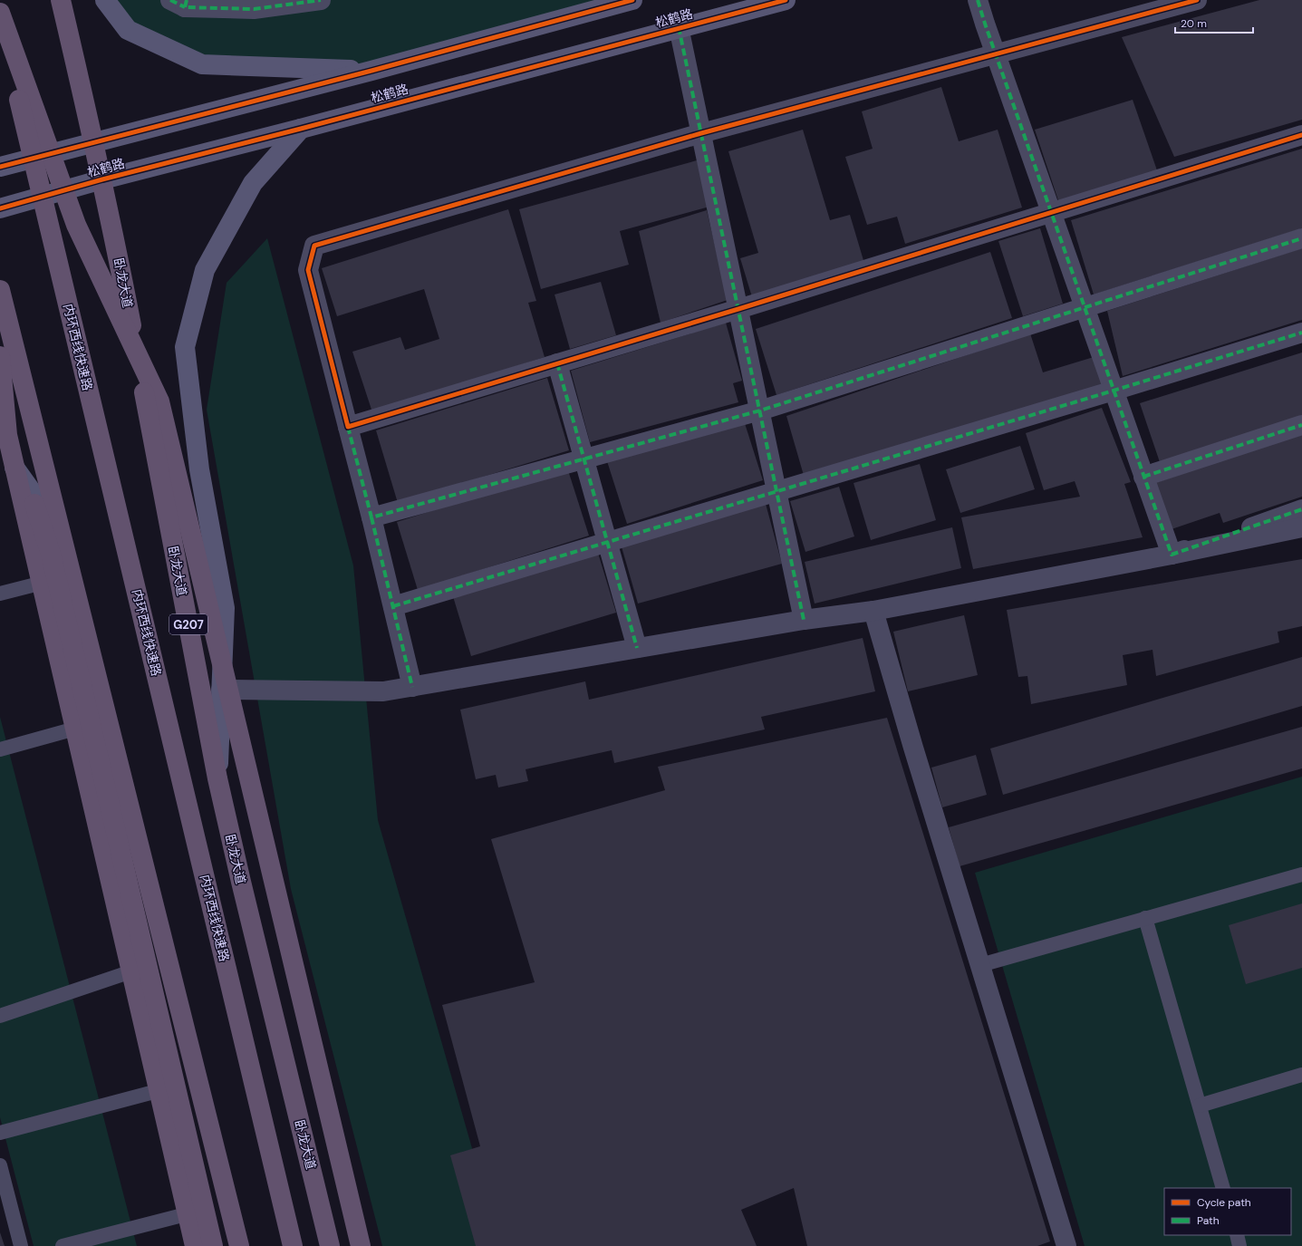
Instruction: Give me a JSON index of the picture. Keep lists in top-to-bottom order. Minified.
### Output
{"streets":{"highway":["卧龙大道","内环西线快速路","G207"],"main road":["松鹤路"]},"crossings":[["松鹤路","卧龙大道"]],"legend":["Cycle path","Path"],"scale_bar":"20 m"}
